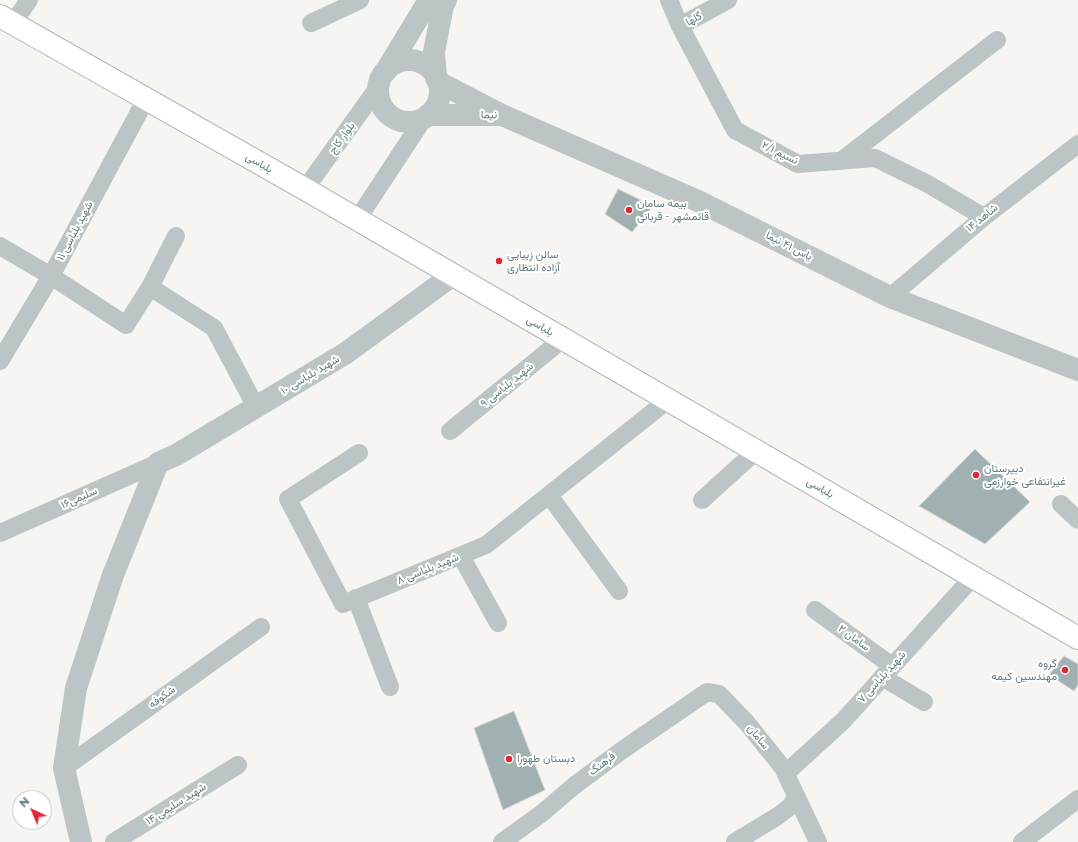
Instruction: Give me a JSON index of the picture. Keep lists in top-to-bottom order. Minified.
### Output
{"streets":{"main road":["بلباسی"],"street":["گلها","نیما","بلوار کاج","نسیم ۲/۱","شاهد ۱۴","شهید بلباسی ١١","یاس ۴۱ نیما","شهید بلباسی ١٠","شهید بلباسی ۹","سلیمی۱۶","شهید بلباسی ۸","سامان ۲","شهید بلباسی ۷","شکوفه","سامان","فرهنگ","شهید سلیمی ۱۴"]},"crossings":[["گلها","نسیم ۲/۱"],["نیما","بلوار کاج"],["نیما","یاس ۴۱ نیما"],["بلوار کاج","بلباسی"],["نسیم ۲/۱","شاهد ۱۴"],["بلباسی","شهید بلباسی ١١"],["بلباسی","شهید بلباسی ١٠"],["بلباسی","شهید بلباسی ۹"],["بلباسی","شهید بلباسی ۸"],["بلباسی","شهید بلباسی ۷"],["شاهد ۱۴","یاس ۴۱ نیما"],["شهید بلباسی ١٠","سلیمی۱۶"],["سامان ۲","شهید بلباسی ۷"],["شهید بلباسی ۷","سامان"],["سامان","فرهنگ"]],"places":["بیمه سامان قائمشهر - قربانی","سالن زیبایی آزاده انتظاری","دبیرستان غیرانتفاعی خوارزمی","گروه مهندسین کیمه","دبستان طهورا"],"north":"top left"}
